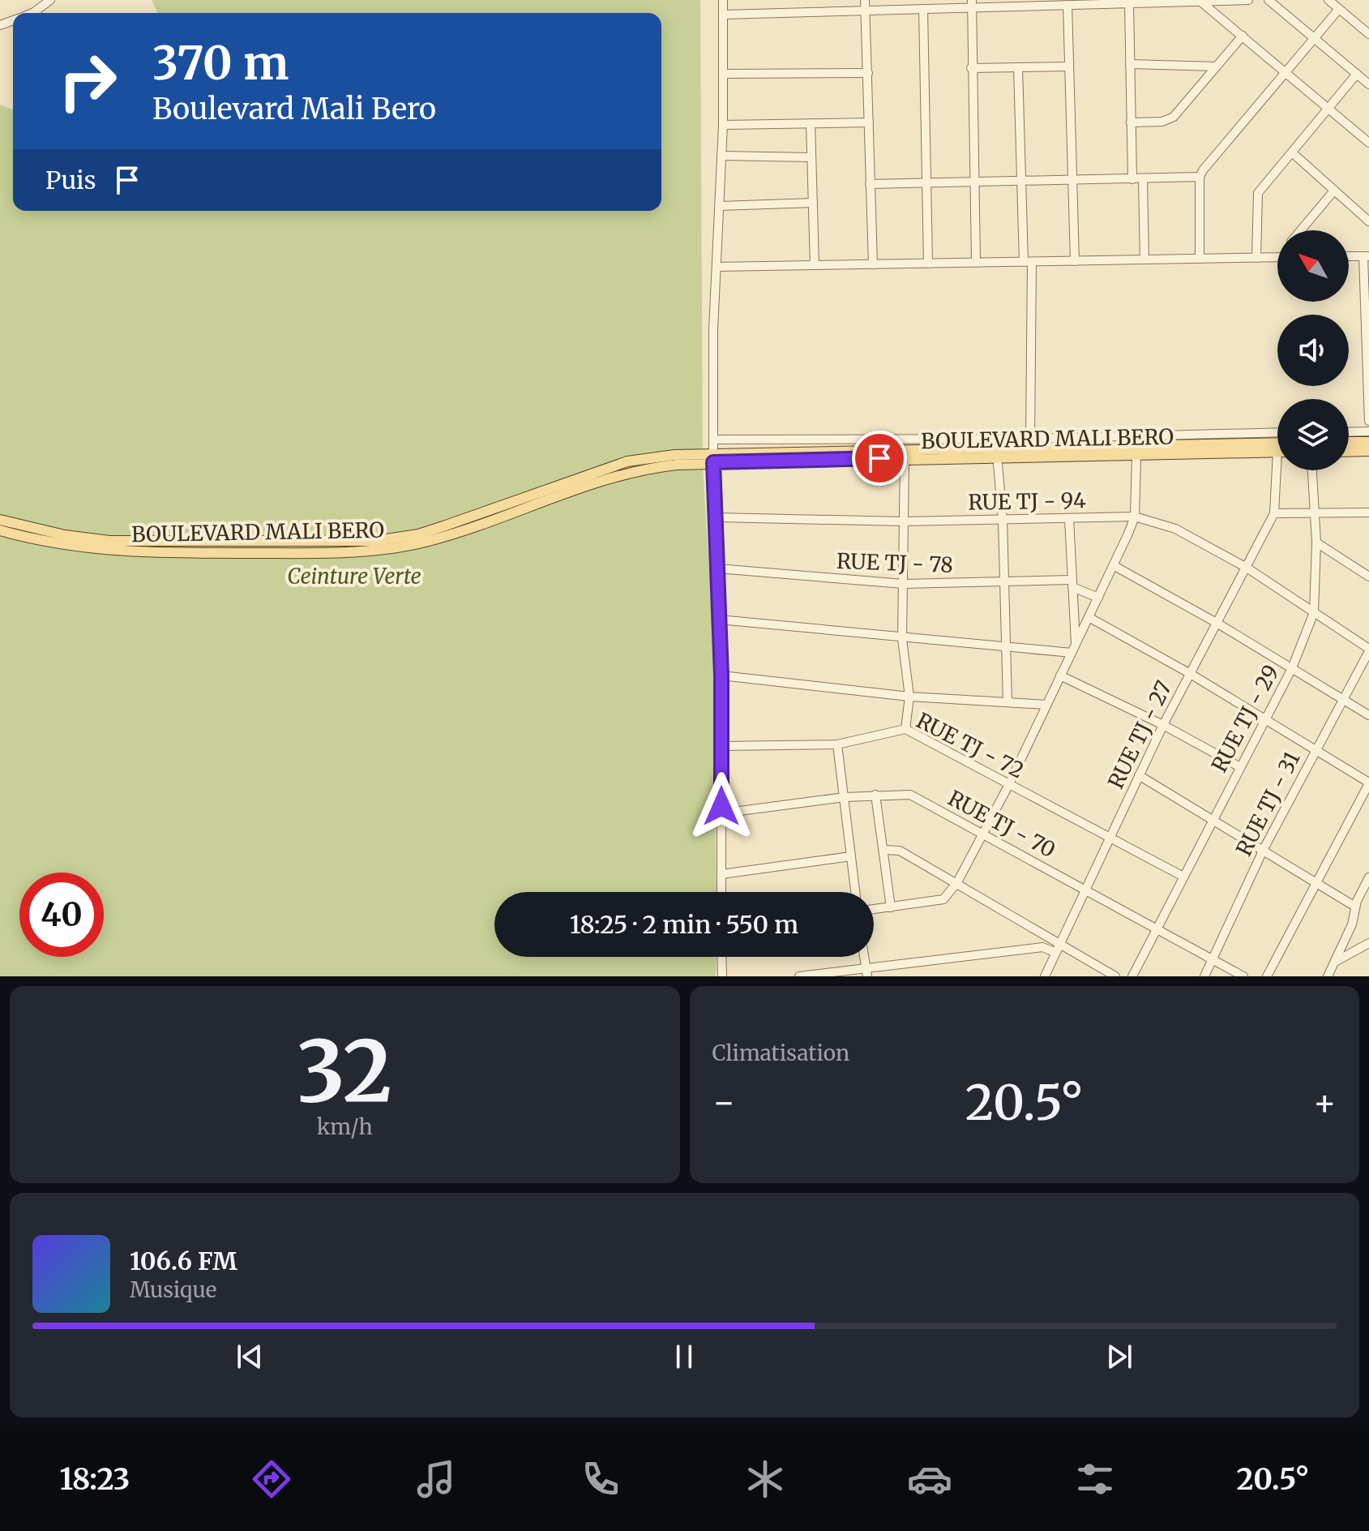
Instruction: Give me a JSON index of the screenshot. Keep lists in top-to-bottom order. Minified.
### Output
{"streets":{"main road":["BOULEVARD MALI BERO"],"street":["RUE TJ - 94","RUE TJ - 78","RUE TJ - 29","RUE TJ - 27","RUE TJ - 72","RUE TJ - 31","RUE TJ - 70"]},"crossings":[["BOULEVARD MALI BERO","RUE TJ - 27"],["RUE TJ - 94","RUE TJ - 29"],["RUE TJ - 94","RUE TJ - 27"],["RUE TJ - 94","RUE TJ - 31"],["RUE TJ - 29","RUE TJ - 72"],["RUE TJ - 29","RUE TJ - 70"],["RUE TJ - 27","RUE TJ - 72"],["RUE TJ - 27","RUE TJ - 70"],["RUE TJ - 31","RUE TJ - 70"]],"parks":["Ceinture Verte"],"north":"top left","page":{"turn":["370 m","Boulevard Mali Bero"],"then":"Puis","limit":"40","trip":"18:25 · 2 min · 550 m","tile":[["32","km/h"],"Climatisation"],"heat":["−","20.5°","+"],"song":["106.6 FM","Musique"],"tabs":["18:23","20.5°"]}}
